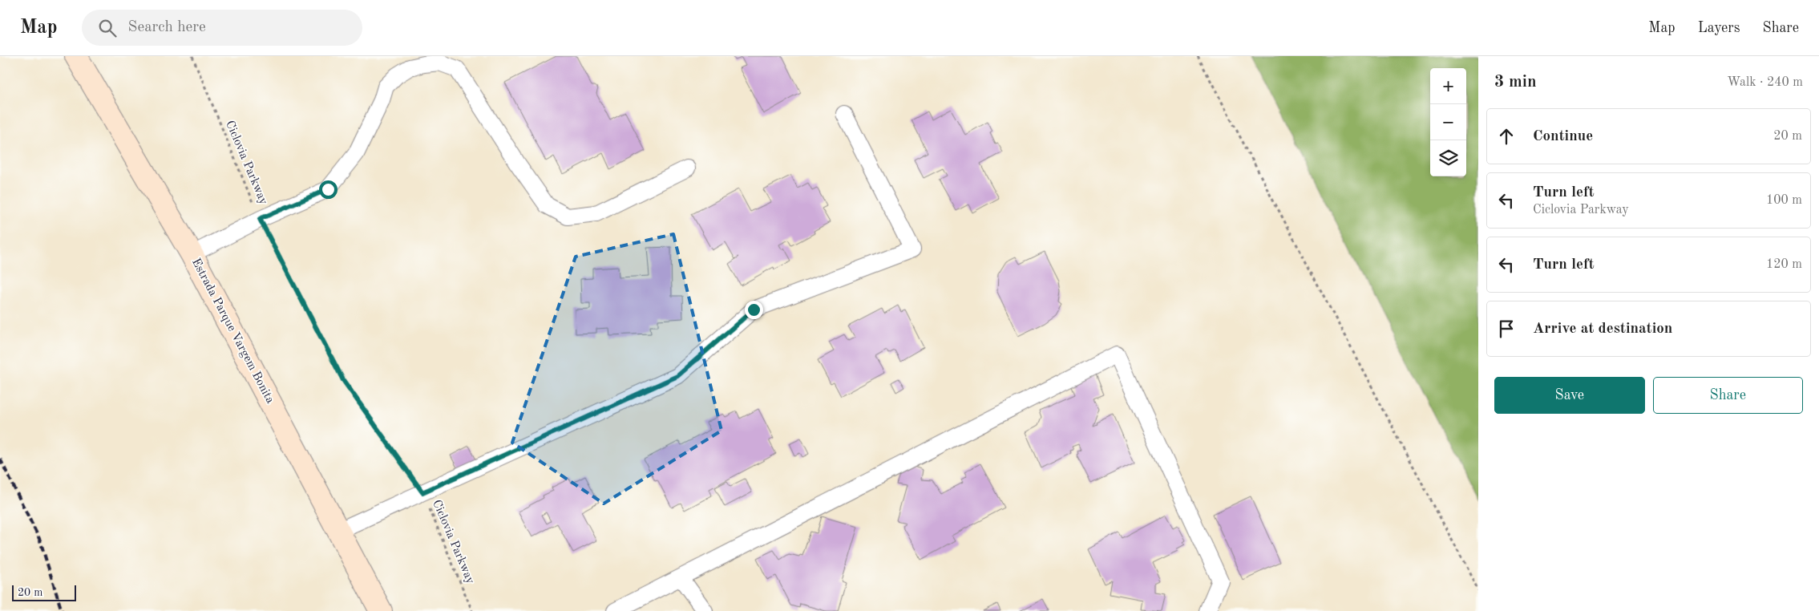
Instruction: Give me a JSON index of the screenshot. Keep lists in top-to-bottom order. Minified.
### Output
{"streets":{"main road":["Estrada Parque Vargem Bonita"],"path":["Ciclovia Parkway"]},"scale_bar":"20 m","page":{"header":"Map","search":"Search here","nav":["Map","Layers","Share"],"heading":["3 min","Walk · 240 m"],"map_buttons":["+","−"],"list":[["Continue","20 m"],["Turn left","Ciclovia Parkway","100 m"],["Turn left","120 m"],"Arrive at destination"],"buttons":["Save","Share"],"scale":"20 m"}}
